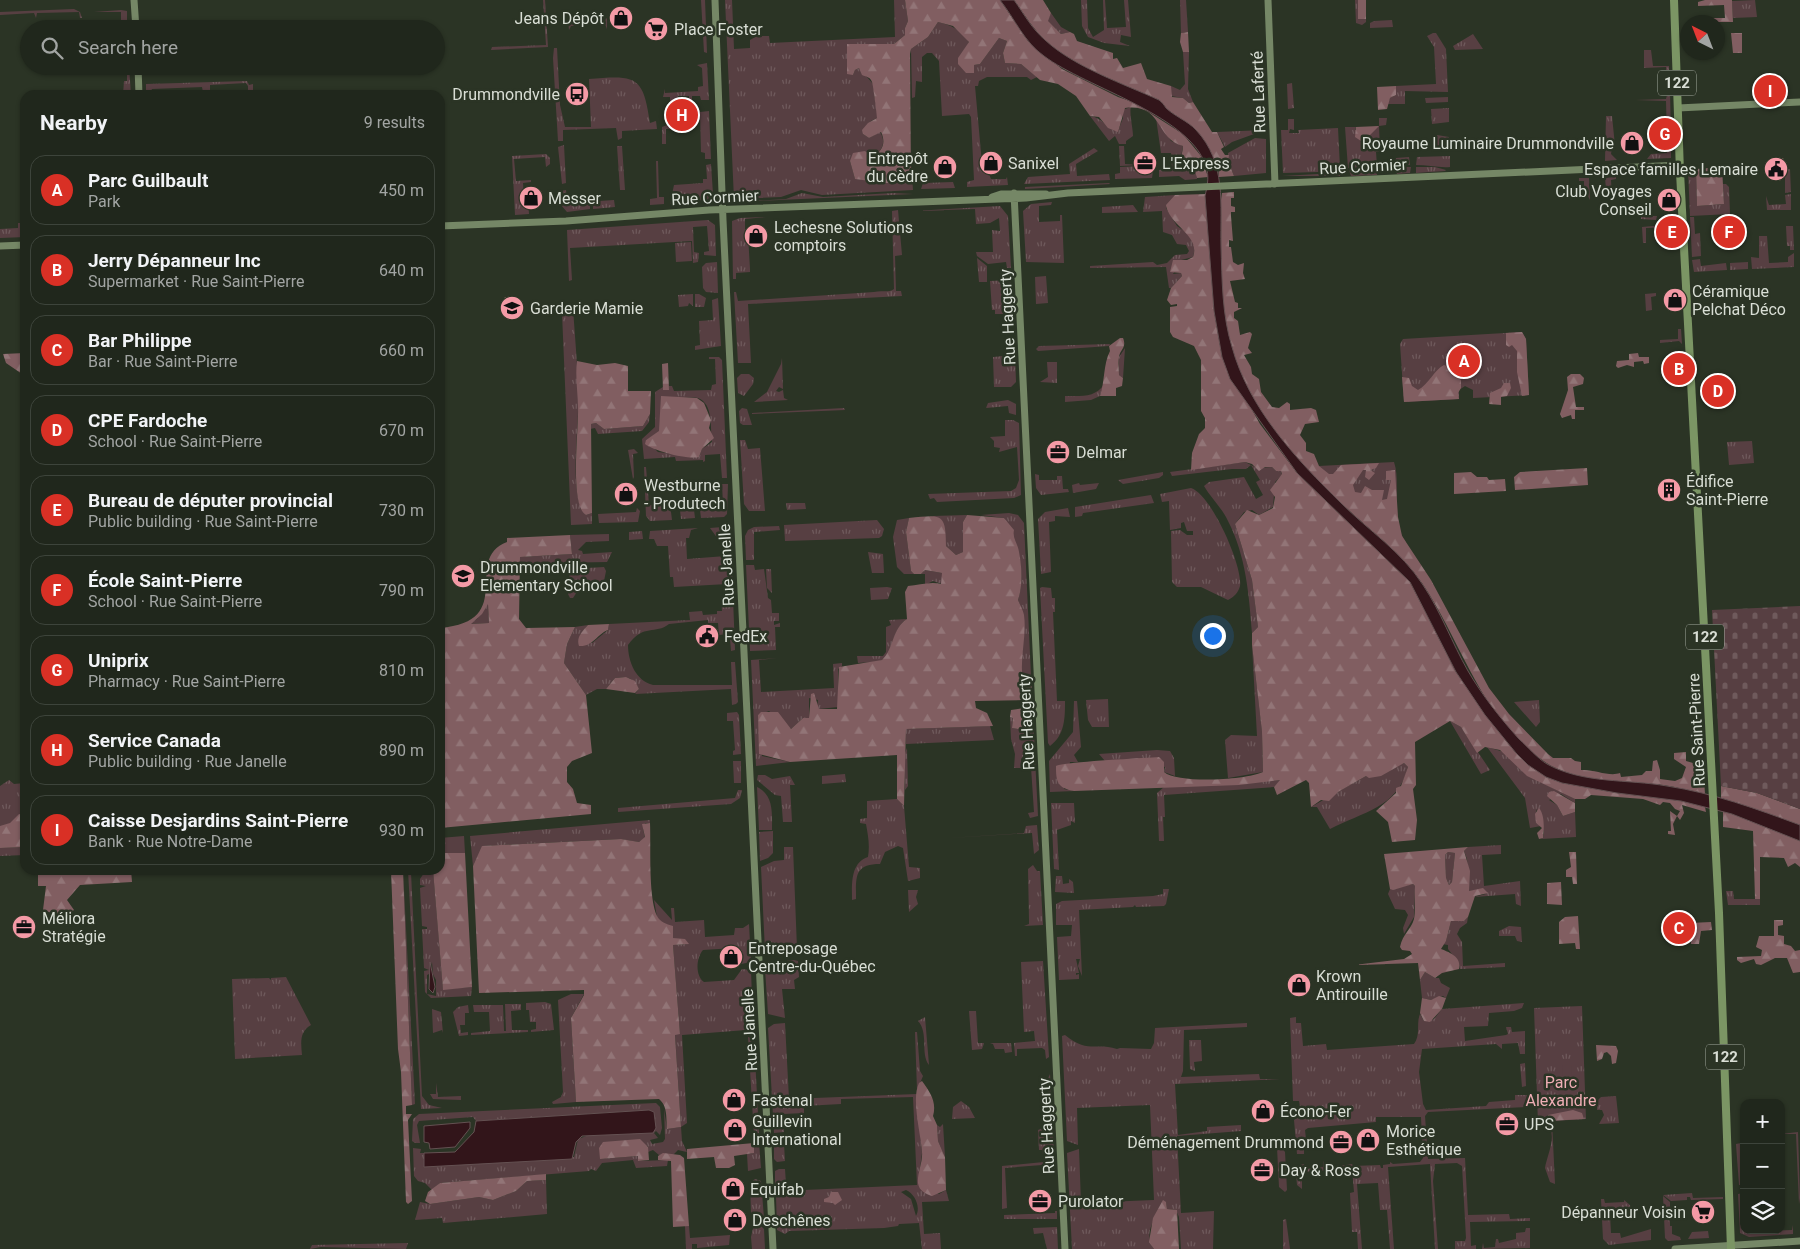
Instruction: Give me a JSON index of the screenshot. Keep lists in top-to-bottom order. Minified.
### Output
{"streets":{"main road":["122","Rue Saint-Pierre"],"street":["Rue Laferté","Rue Cormier","Rue Haggerty","Rue Janelle"]},"crossings":[["Rue Laferté","Rue Cormier"],["Rue Cormier","Rue Haggerty"],["Rue Cormier","Rue Janelle"],["Rue Cormier","Rue Saint-Pierre"]],"parks":["Parc Alexandre"],"places":{"shop":["Jeans Dépôt","Royaume Luminaire Drummondville","Sanixel","Entrepôt du cèdre","Messer","Club Voyages Conseil","Lechesne Solutions comptoirs","Céramique Pelchat Déco","Westburne - Produtech","Entreposage Centre-du-Québec","Krown Antirouille","Fastenal","Écono-Fer","Guillevin International","Morice Esthétique","Equifab","Deschênes"],"supermarket":["Place Foster","Dépanneur Voisin"],"bus stop":["Drummondville"],"office":["L'Express","Delmar","Méliora Stratégie","UPS","Déménagement Drummond","Day & Ross","Purolator"],"public building":["Espace familles Lemaire","FedEx"],"school or university":["Garderie Mamie","Drummondville Elementary School"],"building":["Édifice Saint-Pierre"]},"north":"top left","page":{"search":"Search here","pins":["I","H","G","E","F","A","B","D","C"],"heading":["Nearby","9 results"],"list":[{"mark":"A","name":"Parc Guilbault","note":"Park","value":"450 m"},{"mark":"B","name":"Jerry Dépanneur Inc","note":"Supermarket · Rue Saint-Pierre","value":"640 m"},{"mark":"C","name":"Bar Philippe","note":"Bar · Rue Saint-Pierre","value":"660 m"},{"mark":"D","name":"CPE Fardoche","note":"School · Rue Saint-Pierre","value":"670 m"},{"mark":"E","name":"Bureau de députer provincial","note":"Public building · Rue Saint-Pierre","value":"730 m"},{"mark":"F","name":"École Saint-Pierre","note":"School · Rue Saint-Pierre","value":"790 m"},{"mark":"G","name":"Uniprix","note":"Pharmacy · Rue Saint-Pierre","value":"810 m"},{"mark":"H","name":"Service Canada","note":"Public building · Rue Janelle","value":"890 m"},{"mark":"I","name":"Caisse Desjardins Saint-Pierre","note":"Bank · Rue Notre-Dame","value":"930 m"}],"map_buttons":["+","−"]}}
